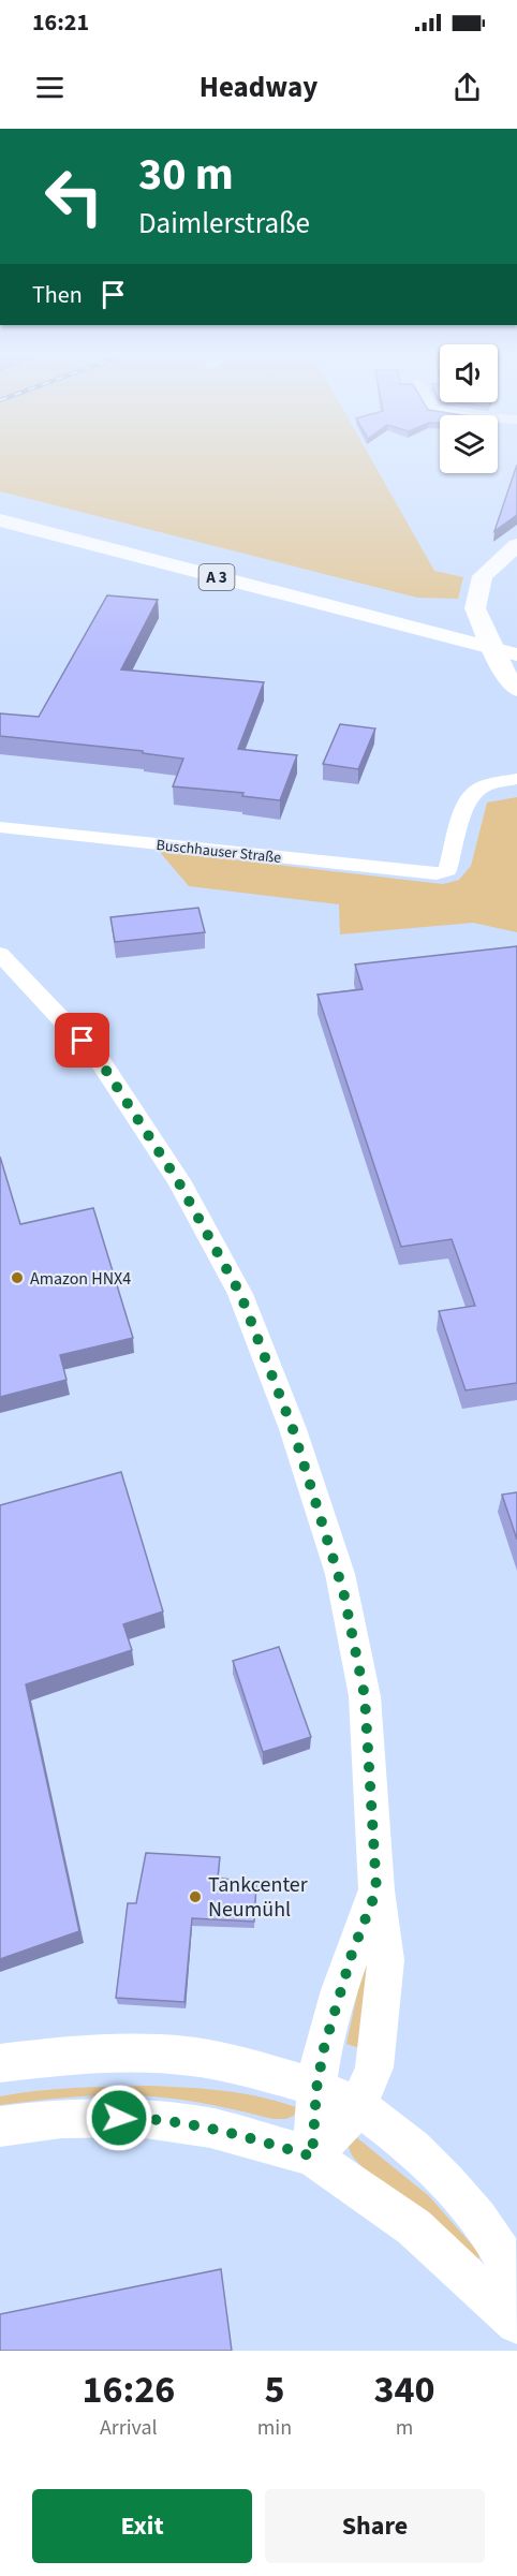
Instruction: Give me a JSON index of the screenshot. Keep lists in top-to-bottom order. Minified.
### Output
{"streets":{"main road":["A 3"],"street":["Buschhauser Straße"]},"places":["Amazon HNX4","Tankcenter Neumühl"],"page":{"status":"16:21","header":"Headway","turn":["30 m","Daimlerstraße"],"then":"Then","eta":["16:26","Arrival","5","min","340","m"],"buttons":["Exit","Share"]}}
